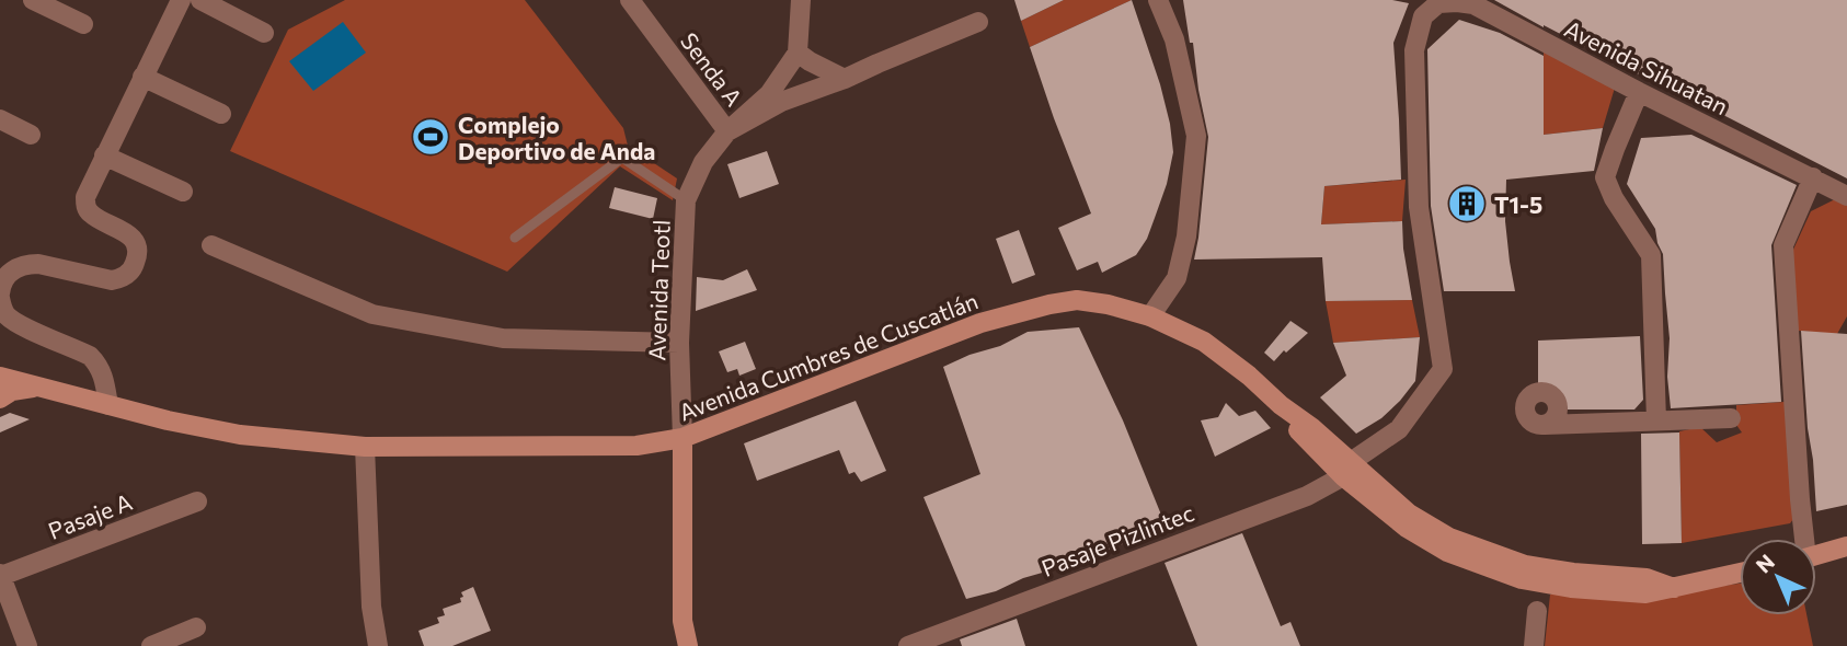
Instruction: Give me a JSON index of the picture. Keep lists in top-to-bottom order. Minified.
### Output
{"streets":{"main road":["Avenida Cumbres de Cuscatlán"],"street":["Avenida Sihuatan","Senda A","Avenida Teotl","Pasaje A","Pasaje Pizlintec"]},"crossings":[["Avenida Sihuatan","Pasaje Pizlintec"],["Senda A","Avenida Teotl"],["Avenida Teotl","Avenida Cumbres de Cuscatlán"],["Avenida Cumbres de Cuscatlán","Pasaje Pizlintec"]],"places":{"sports":["Complejo Deportivo de Anda"],"building":["T1-5"]},"north":"top left"}
